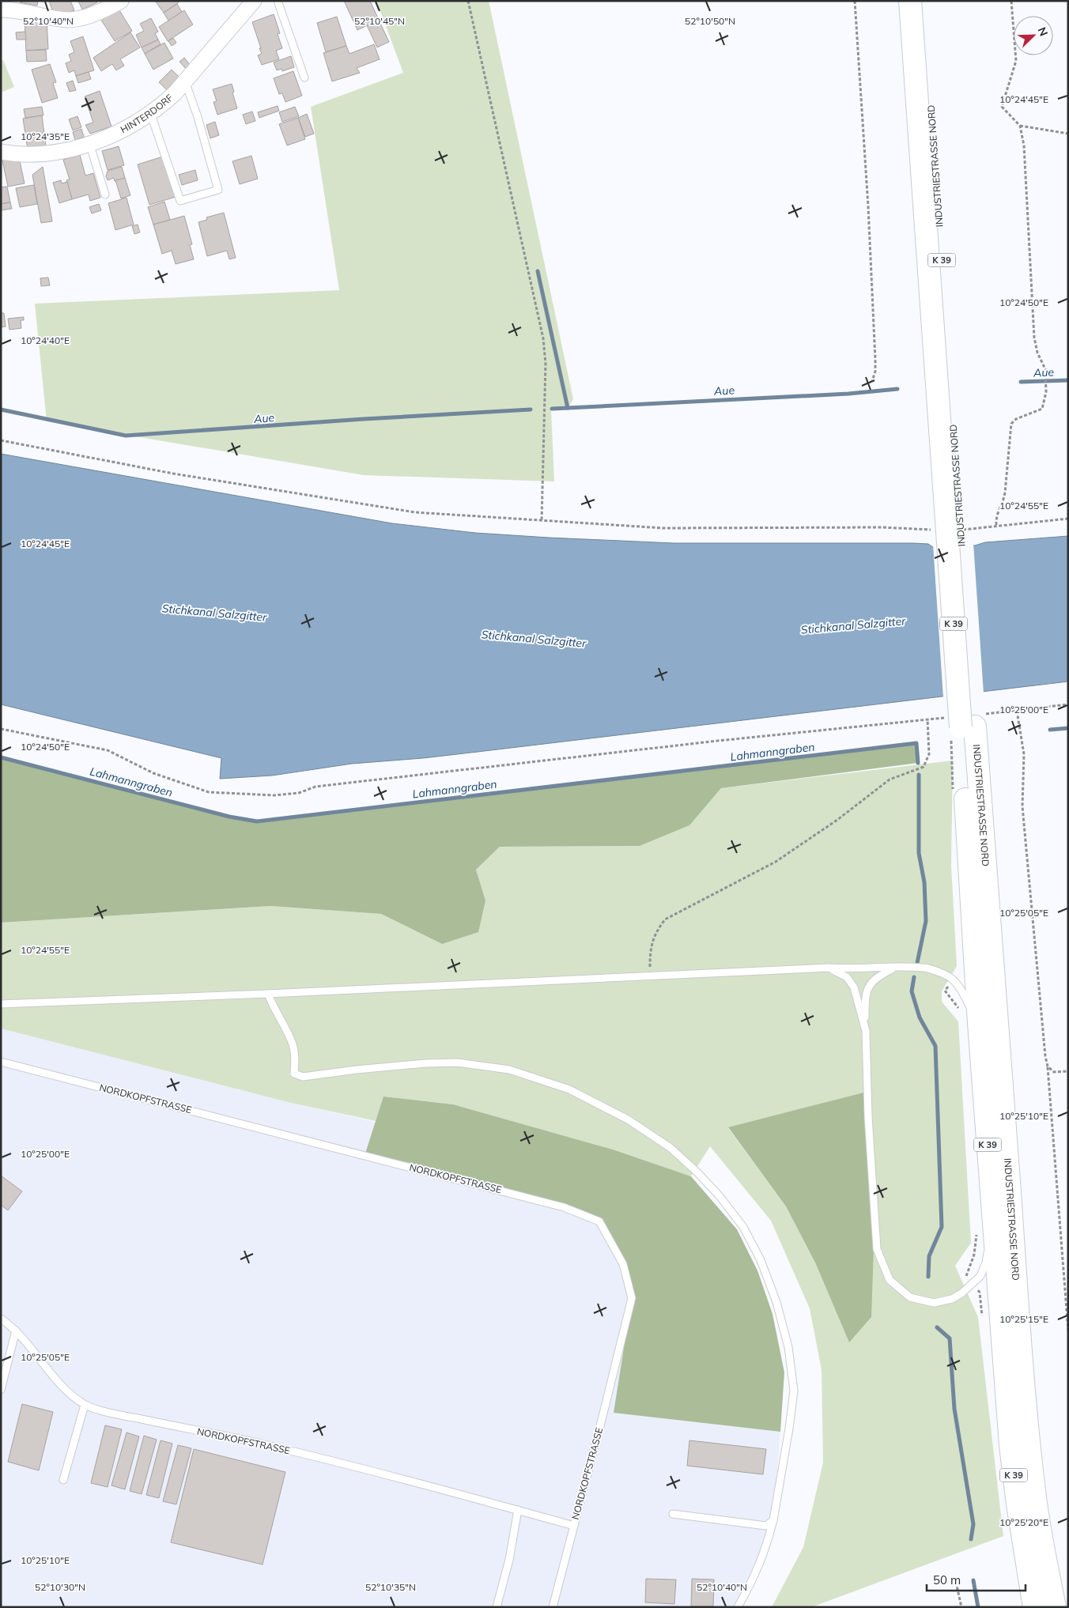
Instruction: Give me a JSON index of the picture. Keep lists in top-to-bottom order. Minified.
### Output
{"streets":{"highway":["INDUSTRIESTRASSE NORD","K 39"],"street":["HINTERDORF"],"lane":["NORDKOPFSTRASSE"]},"water":["Aue","Stichkanal Salzgitter","Lahmanngraben"],"scale_bar":"50 m","north":"top right","coordinates":["52°10'40\"N","52°10'45\"N","52°10'50\"N","10°24'45\"E","10°24'35\"E","10°24'50\"E","10°24'40\"E","10°24'55\"E","10°25'00\"E","10°25'05\"E","10°25'10\"E","10°25'15\"E","10°25'20\"E","52°10'30\"N","52°10'35\"N"]}
